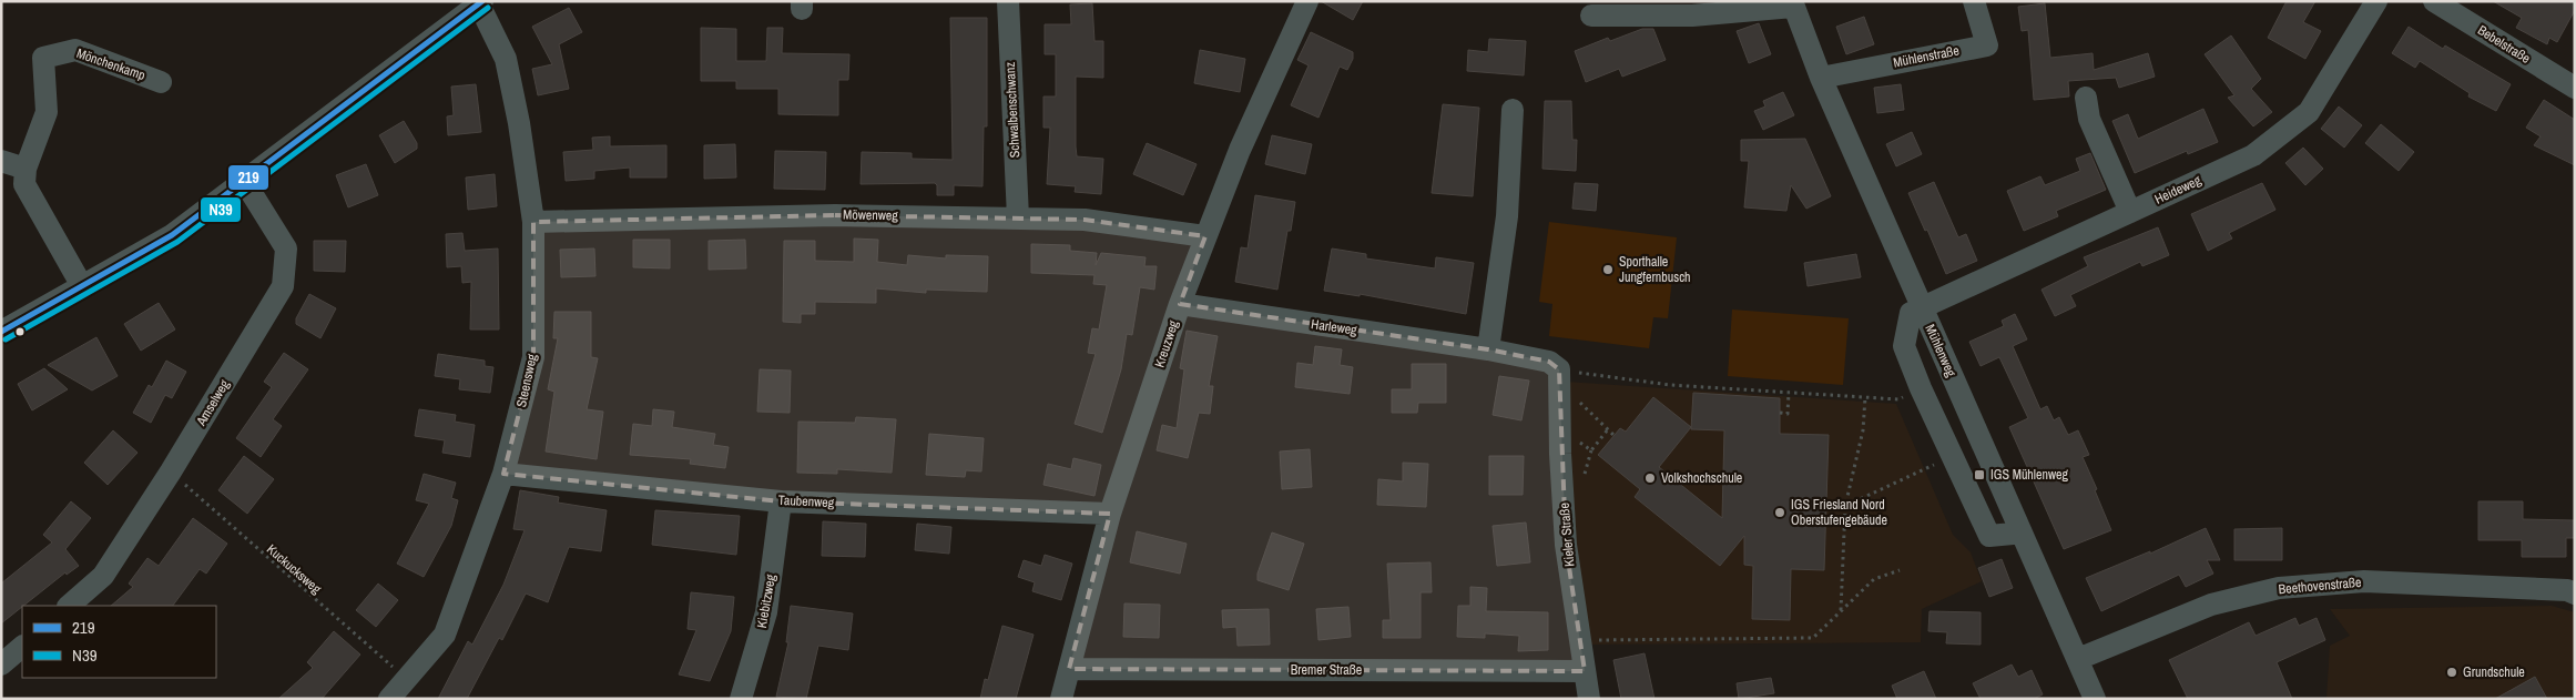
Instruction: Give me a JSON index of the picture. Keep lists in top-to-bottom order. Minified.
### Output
{"streets":{"street":["Bebelstraße","Mühlenstraße","Mönchenkamp","Schwalbenschwanz","Heideweg","Möwenweg","Harleweg","Kreuzweg","Mühlenweg","Steensweg","Amselweg","Taubenweg","Kieler Straße","Beethovenstraße","Kiebitzweg","Bremer Straße"],"path":["Kuckucksweg"]},"crossings":[["Mühlenstraße","Mühlenweg"],["Schwalbenschwanz","Möwenweg"],["Heideweg","Mühlenweg"],["Möwenweg","Kreuzweg"],["Möwenweg","Steensweg"],["Harleweg","Kreuzweg"],["Harleweg","Kieler Straße"],["Kreuzweg","Taubenweg"],["Kreuzweg","Bremer Straße"],["Mühlenweg","Beethovenstraße"],["Steensweg","Taubenweg"],["Steensweg","Kuckucksweg"],["Amselweg","Kuckucksweg"],["Taubenweg","Kiebitzweg"],["Kieler Straße","Bremer Straße"]],"places":{"other":["Sporthalle Jungfernbusch","Volkshochschule","IGS Friesland Nord Oberstufengebäude","Grundschule"],"transit":["IGS Mühlenweg"]},"lines":["transit line 219","transit line N39"],"legend":["219","N39"]}
